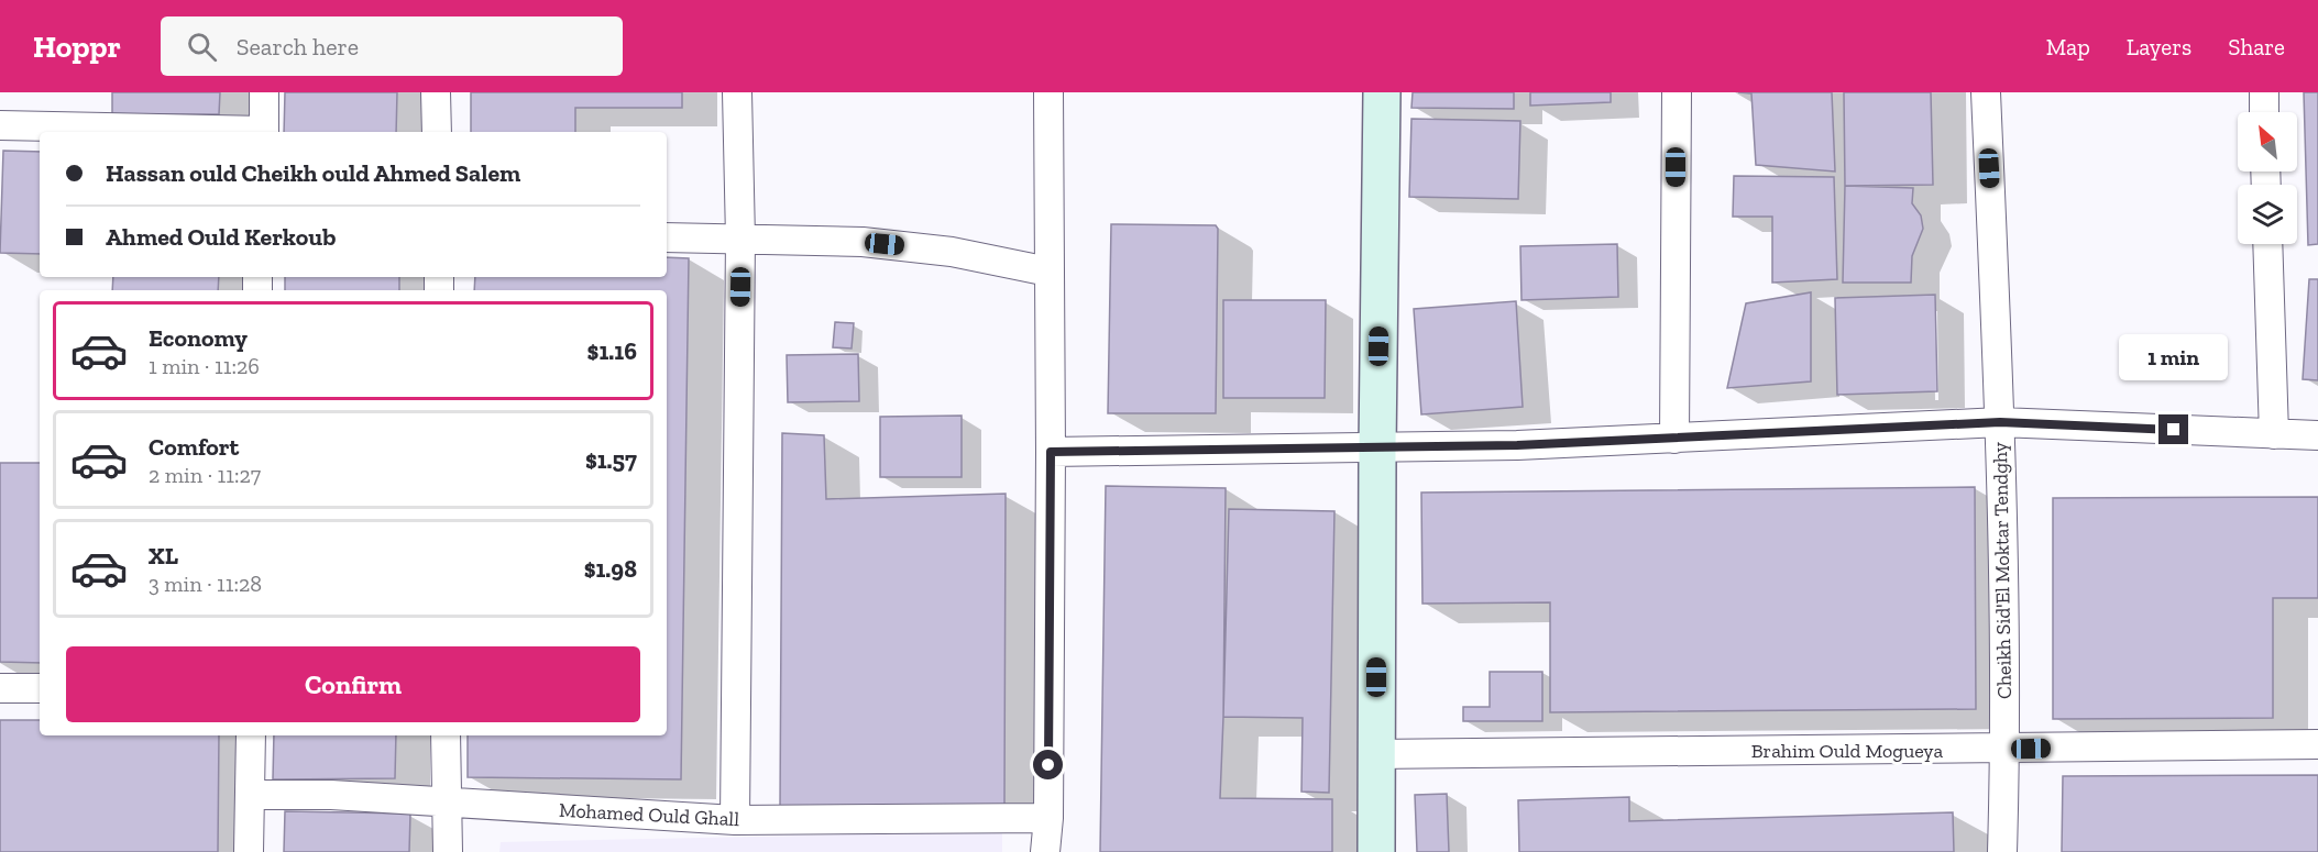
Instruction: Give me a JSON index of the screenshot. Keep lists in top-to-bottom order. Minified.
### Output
{"streets":{"street":["Cheikh Sid'El Moktar Tendghy","Brahim Ould Mogueya","Mohamed Ould Ghall"]},"crossings":[["Cheikh Sid'El Moktar Tendghy","Brahim Ould Mogueya"]],"north":"top left","page":{"header":"Hoppr","search":"Search here","nav":["Map","Layers","Share"],"banner":["Hassan ould Cheikh ould Ahmed Salem","Ahmed Ould Kerkoub"],"list":[{"name":"Economy","note":"1 min · 11:26","value":"$1.16"},{"name":"Comfort","note":"2 min · 11:27","value":"$1.57"},{"name":"XL","note":"3 min · 11:28","value":"$1.98"}],"bubble":"1 min","buttons":"Confirm"}}
